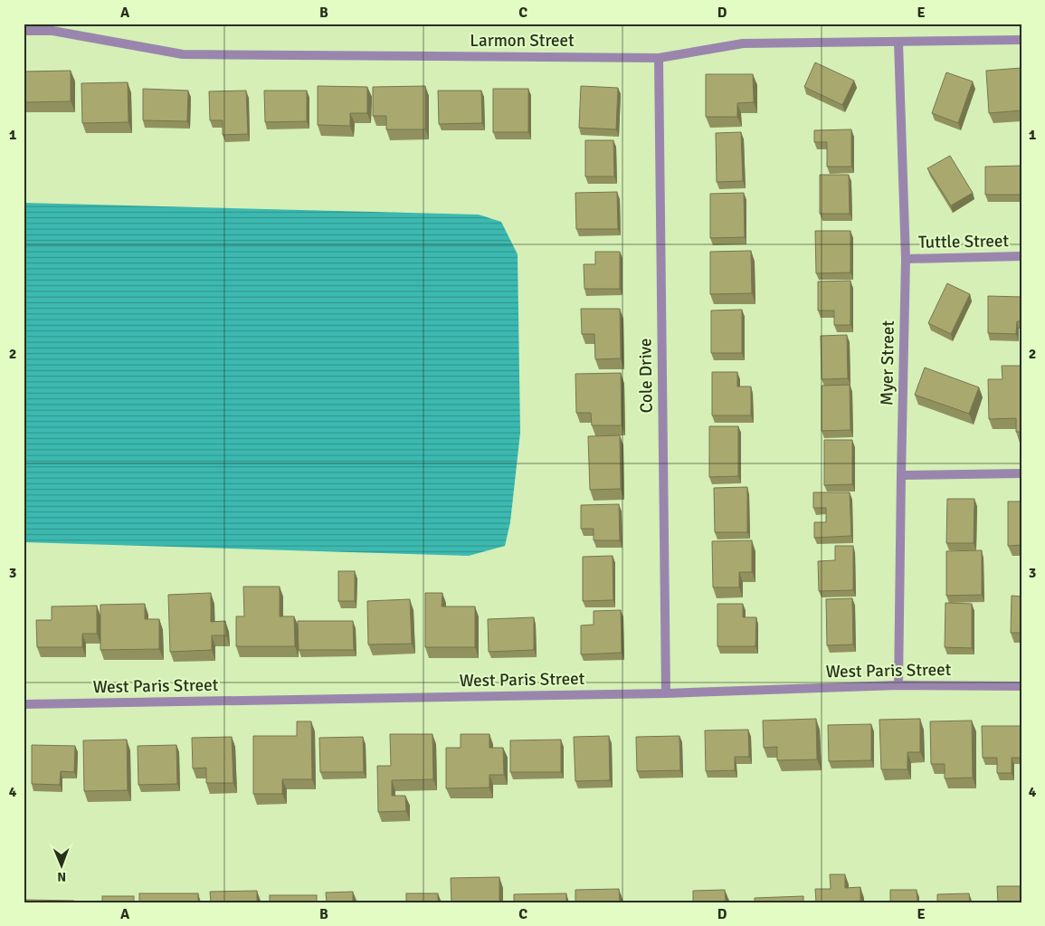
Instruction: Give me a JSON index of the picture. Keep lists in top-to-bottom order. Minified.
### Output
{"streets":{"street":["Larmon Street","Tuttle Street","Myer Street","Cole Drive","West Paris Street"]},"crossings":[["Larmon Street","Myer Street"],["Larmon Street","Cole Drive"],["Tuttle Street","Myer Street"],["Myer Street","West Paris Street"],["Cole Drive","West Paris Street"]],"north":"bottom","grid":{"columns":["A","B","C","D","E"],"rows":["1","2","3","4"]}}
